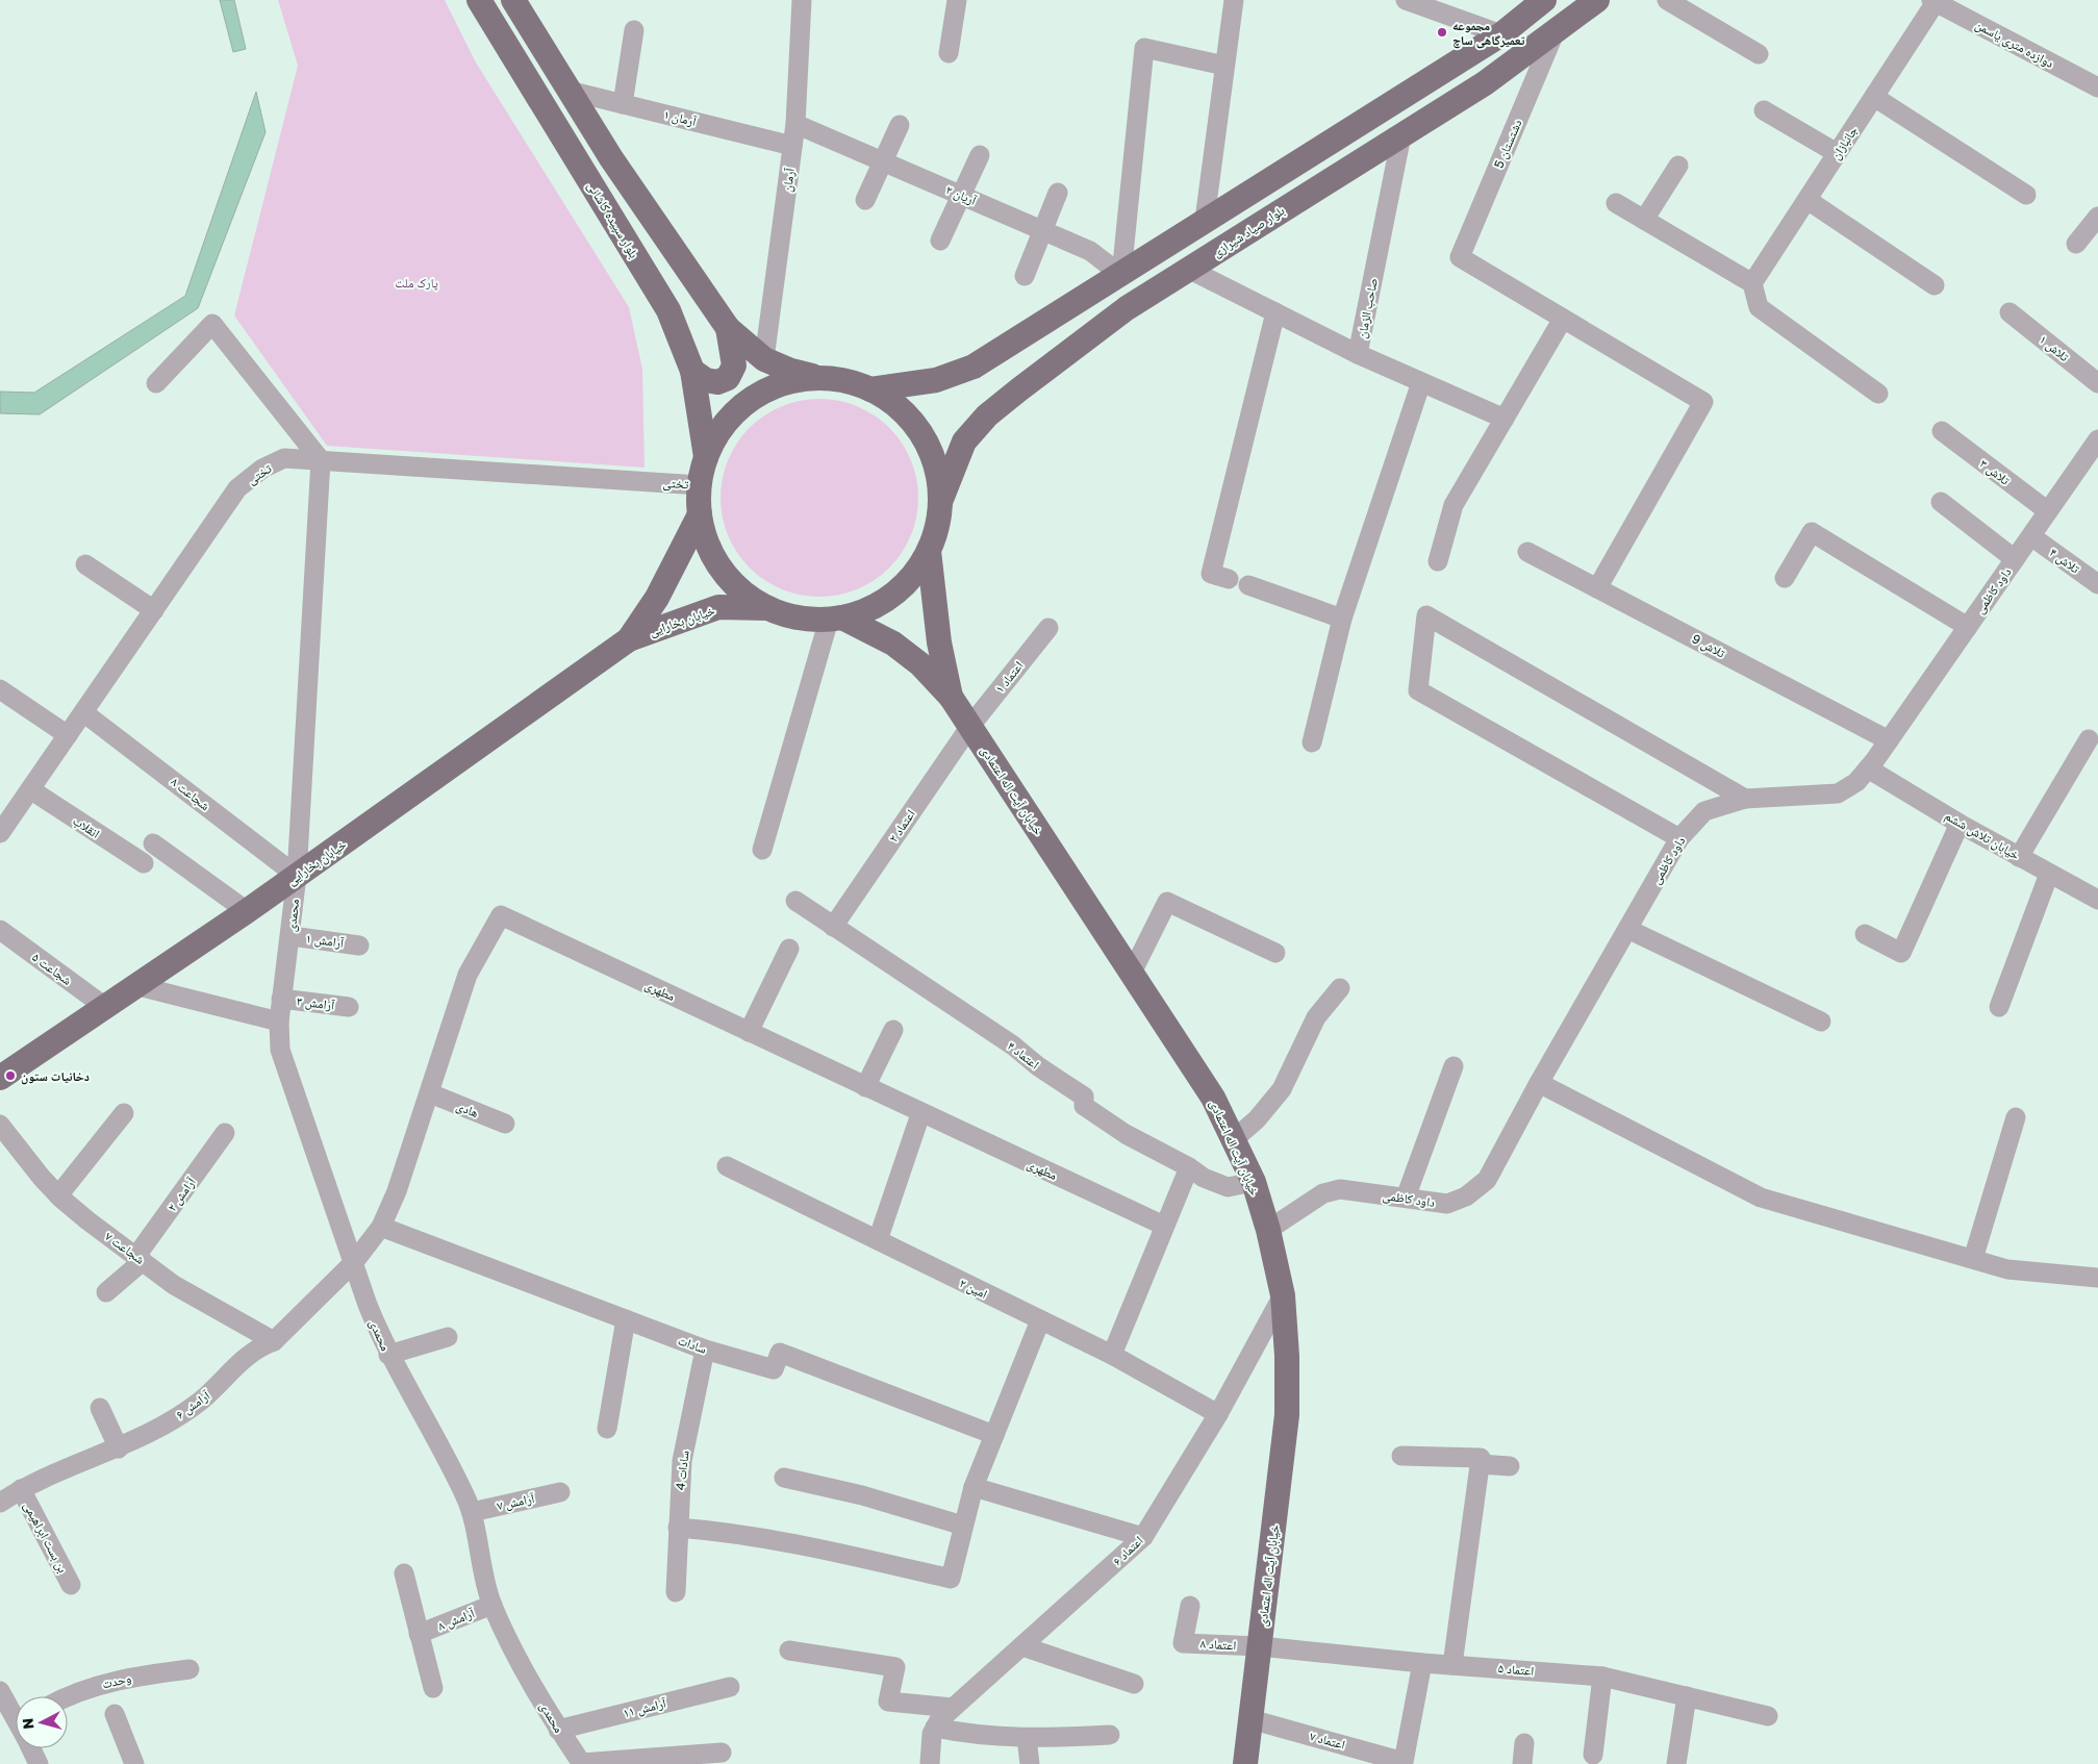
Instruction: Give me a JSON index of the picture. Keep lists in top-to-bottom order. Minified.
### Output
{"streets":{"main road":["بلوار سپیده کاشانی","بلوار صیاد شیرازی","خیابان بخارایی","خیابان آیت اله اعتمادی"],"street":["دوازده متری یاسمن","آرمان ۱","جانبازان","دشتستان 5","آرمان","آریان ۲","صاحب الزمان","تلاش ۱","تلاش ۳","تختی","تلاش ۴","داود کاظمی","تلاش 9","اعتماد ۱","شجاعت ۸","اعتماد ۲","انقلاب","خیابان تلاش ششم","محمدی","آرامش ۱","شجاعت ۵","مطهری","آرامش ۳","اعتماد ۴","هادی","آرامش ۲","شجاعت ۷","امین ۲","سادات","آرامش ۶","سادات 4","آرامش ۷","بن بست ابراهیمی","اعتماد ۶","آرامش ۸","اعتماد ۸","اعتماد ۵","وحدت","آرامش ۱۱","اعتماد ۷"]},"crossings":[["دوازده متری یاسمن","جانبازان"],["آرمان ۱","آرمان"],["دشتستان 5","بلوار صیاد شیرازی"],["آرمان","آریان ۲"],["بلوار صیاد شیرازی","صاحب الزمان"],["تلاش ۳","داود کاظمی"],["تختی","شجاعت ۸"],["تختی","انقلاب"],["تختی","محمدی"],["تلاش ۴","داود کاظمی"],["داود کاظمی","تلاش 9"],["داود کاظمی","خیابان آیت اله اعتمادی"],["داود کاظمی","خیابان تلاش ششم"],["خیابان بخارایی","شجاعت ۸"],["خیابان بخارایی","محمدی"],["خیابان بخارایی","شجاعت ۵"],["اعتماد ۱","خیابان آیت اله اعتمادی"],["اعتماد ۱","اعتماد ۲"],["خیابان آیت اله اعتمادی","اعتماد ۲"],["خیابان آیت اله اعتمادی","اعتماد ۴"],["خیابان آیت اله اعتمادی","اعتماد ۶"],["خیابان آیت اله اعتمادی","اعتماد ۸"],["خیابان آیت اله اعتمادی","اعتماد ۵"],["خیابان آیت اله اعتمادی","اعتماد ۷"],["شجاعت ۸","محمدی"],["اعتماد ۲","اعتماد ۴"],["محمدی","آرامش ۱"],["محمدی","مطهری"],["محمدی","آرامش ۳"],["محمدی","آرامش ۶"],["محمدی","آرامش ۷"],["محمدی","آرامش ۸"],["محمدی","آرامش ۱۱"],["مطهری","هادی"],["مطهری","سادات"],["مطهری","آرامش ۶"],["آرامش ۲","شجاعت ۷"],["شجاعت ۷","آرامش ۶"],["امین ۲","اعتماد ۶"],["سادات","سادات 4"],["آرامش ۶","بن بست ابراهیمی"],["اعتماد ۸","اعتماد ۵"],["اعتماد ۵","اعتماد ۷"]],"parks":["پارک ملت"],"places":["مجموعه تعمیرگاهی ساچ","دخانیات ستون"],"north":"left"}
